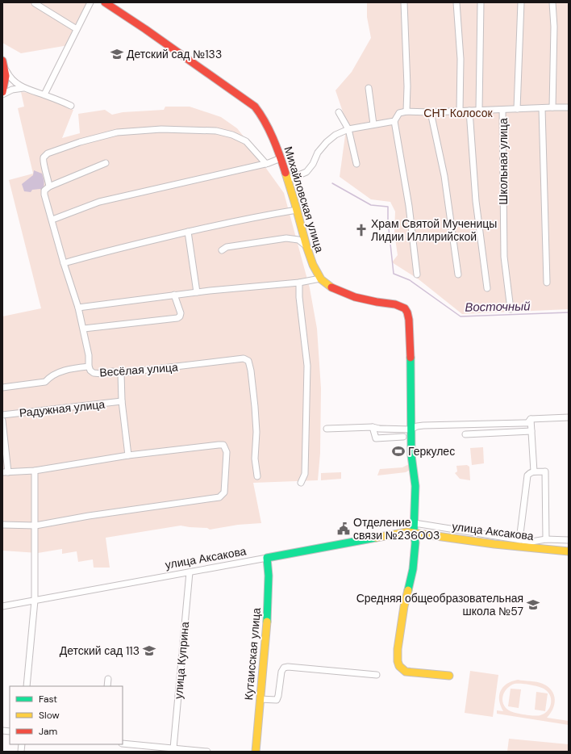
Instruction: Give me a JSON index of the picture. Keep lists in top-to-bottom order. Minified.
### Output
{"streets":{"street":["Школьная улица","Михайловская улица","Весёлая улица","Радужная улица","улица Аксакова","Кутаисская улица","улица Куприна"]},"crossings":[["улица Аксакова","Кутаисская улица"],["улица Аксакова","улица Куприна"]],"water":["Восточный"],"parks":["СНТ Колосок"],"places":{"school or university":["Детский сад №133","Средняя общеобразовательная школа №57","Детский сад 113"],"church":["Храм Святой Мученицы Лидии Иллирийской"],"sports":["Геркулес"],"public building":["Отделение связи №236003"]},"legend":["Fast","Slow","Jam"]}
